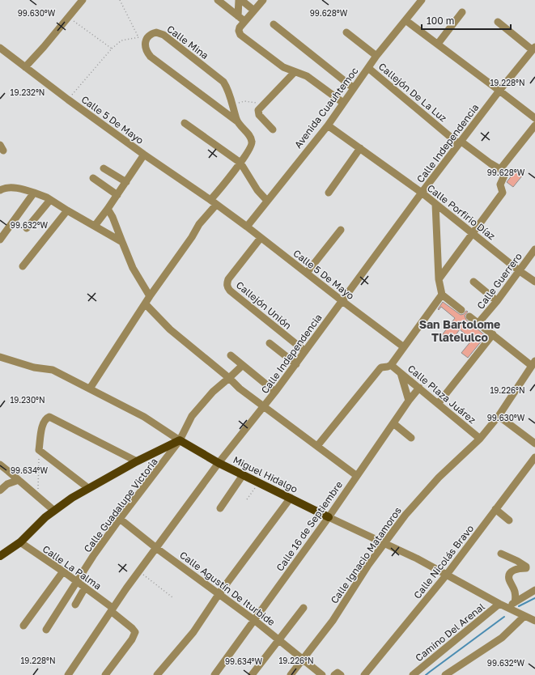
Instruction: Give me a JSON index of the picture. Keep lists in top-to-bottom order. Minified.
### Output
{"streets":{"main road":["Miguel Hidalgo"],"street":["Calle Mina","Callejón De La Luz","Avenida Cuauhtemoc","Calle 5 De Mayo","Calle Independencia","Calle Porfirio Díaz","Calle Guerrero","Callejón Unión","Calle Plaza Juárez","Calle Guadalupe Victoria","Calle 16 de Septiembre","Calle Ignacio Matamoros","Calle Nicolás Bravo","Calle La Palma","Calle Agustín De Iturbide","Camino Del Arenal"]},"crossings":[["Callejón De La Luz","Avenida Cuauhtemoc"],["Callejón De La Luz","Calle Independencia"],["Avenida Cuauhtemoc","Calle 5 De Mayo"],["Avenida Cuauhtemoc","Calle Porfirio Díaz"],["Calle 5 De Mayo","Calle Independencia"],["Calle 5 De Mayo","Callejón Unión"],["Calle Independencia","Calle Porfirio Díaz"],["Calle Independencia","Callejón Unión"],["Calle Independencia","Miguel Hidalgo"],["Calle Independencia","Calle La Palma"],["Calle Independencia","Calle Agustín De Iturbide"],["Calle Porfirio Díaz","Calle Guerrero"],["Calle Plaza Juárez","Calle 16 de Septiembre"],["Calle Plaza Juárez","Calle Ignacio Matamoros"],["Miguel Hidalgo","Calle Guadalupe Victoria"],["Miguel Hidalgo","Calle 16 de Septiembre"],["Miguel Hidalgo","Calle Ignacio Matamoros"],["Miguel Hidalgo","Calle Nicolás Bravo"],["Miguel Hidalgo","Camino Del Arenal"],["Calle Guadalupe Victoria","Calle La Palma"],["Calle Guadalupe Victoria","Calle Agustín De Iturbide"],["Calle 16 de Septiembre","Calle Agustín De Iturbide"],["Calle Ignacio Matamoros","Calle Agustín De Iturbide"]],"districts":["San Bartolome Tlatelulco"],"scale_bar":"100 m","coordinates":["99.628°W","99.630°W","19.228°N","19.232°N","99.632°W","19.226°N","19.230°N","99.634°W"]}
